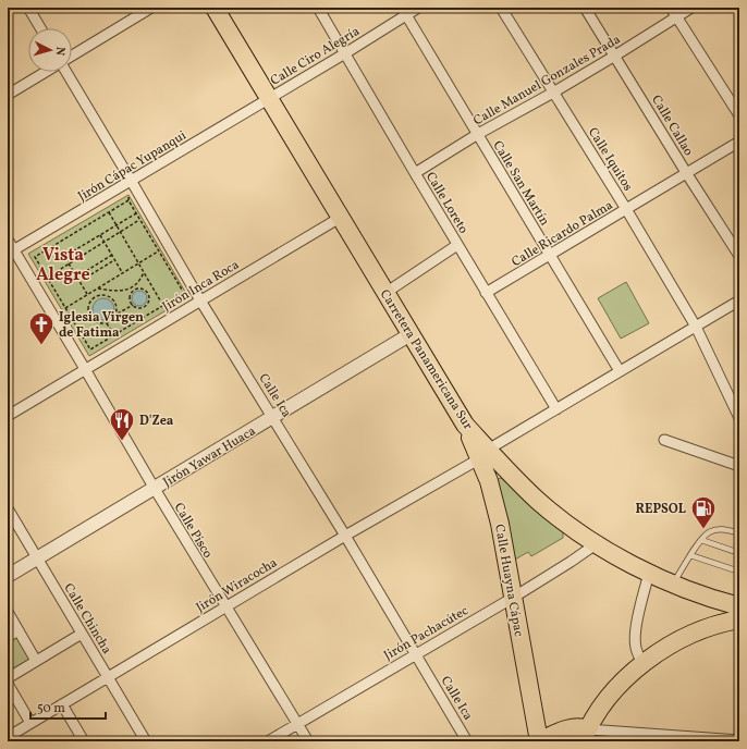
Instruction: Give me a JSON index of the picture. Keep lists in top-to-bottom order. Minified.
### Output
{"streets":{"highway":["Carretera Panamericana Sur","Calle Huayna Cápac"],"street":["Calle Ciro Alegría","Calle Manuel Gonzales Prada","Calle Callao","Calle Iquitos","Jirón Cápac Yupanqui","Calle San Martín","Calle Loreto","Calle Ricardo Palma","Jirón Inca Roca","Calle Ica","Jirón Yawar Huaca","Calle Pisco","Jirón Wiracocha","Calle Chincha","Jirón Pachacútec"]},"crossings":[["Calle Ciro Alegría","Jirón Cápac Yupanqui"],["Calle Ciro Alegría","Calle San Martín"],["Calle Ciro Alegría","Calle Loreto"],["Calle Ciro Alegría","Carretera Panamericana Sur"],["Calle Manuel Gonzales Prada","Calle Callao"],["Calle Manuel Gonzales Prada","Calle Iquitos"],["Calle Manuel Gonzales Prada","Calle San Martín"],["Calle Manuel Gonzales Prada","Calle Loreto"],["Calle Callao","Calle Ricardo Palma"],["Calle Iquitos","Calle Ricardo Palma"],["Calle Iquitos","Jirón Wiracocha"],["Jirón Cápac Yupanqui","Carretera Panamericana Sur"],["Jirón Cápac Yupanqui","Calle Ica"],["Jirón Cápac Yupanqui","Calle Pisco"],["Calle San Martín","Calle Ricardo Palma"],["Calle San Martín","Jirón Wiracocha"],["Calle Loreto","Calle Ricardo Palma"],["Calle Loreto","Jirón Wiracocha"],["Jirón Inca Roca","Carretera Panamericana Sur"],["Jirón Inca Roca","Calle Ica"],["Jirón Inca Roca","Calle Pisco"],["Carretera Panamericana Sur","Jirón Yawar Huaca"],["Carretera Panamericana Sur","Calle Huayna Cápac"],["Calle Ica","Jirón Yawar Huaca"],["Calle Ica","Jirón Wiracocha"],["Calle Ica","Jirón Pachacútec"],["Jirón Yawar Huaca","Calle Pisco"],["Jirón Yawar Huaca","Calle Chincha"],["Calle Pisco","Jirón Wiracocha"],["Calle Pisco","Jirón Pachacútec"],["Calle Huayna Cápac","Jirón Wiracocha"],["Calle Huayna Cápac","Jirón Pachacútec"],["Jirón Wiracocha","Calle Chincha"]],"districts":["Vista Alegre"],"places":{"church":["Iglesia Virgen de Fatima"],"restaurant":["D'Zea"],"fuel station":["REPSOL"]},"scale_bar":"50 m","north":"right"}
